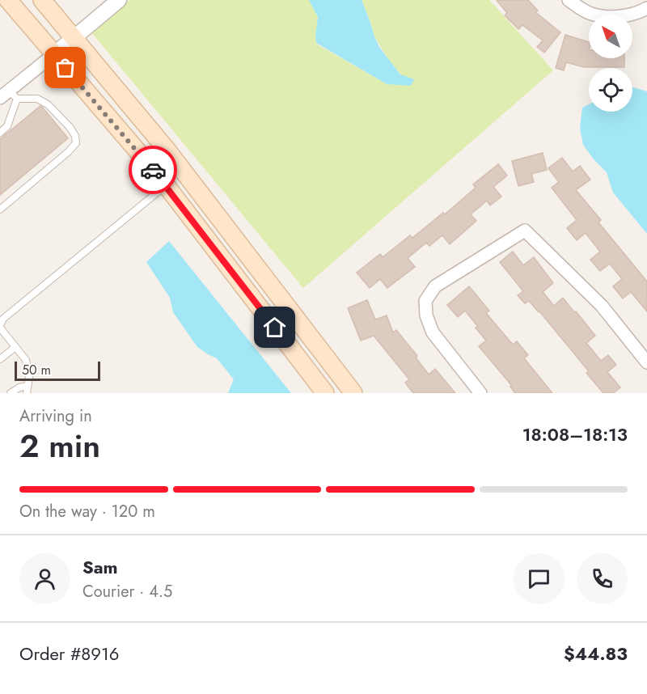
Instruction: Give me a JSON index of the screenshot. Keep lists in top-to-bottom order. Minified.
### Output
{"scale_bar":"50 m","north":"top left","page":{"scale":"50 m","heading":["2 min","Arriving in","18:08–18:13"],"panel":["Sam","Courier · 4.5","Order #8916","$44.83"],"bar":"On the way · 120 m"}}
